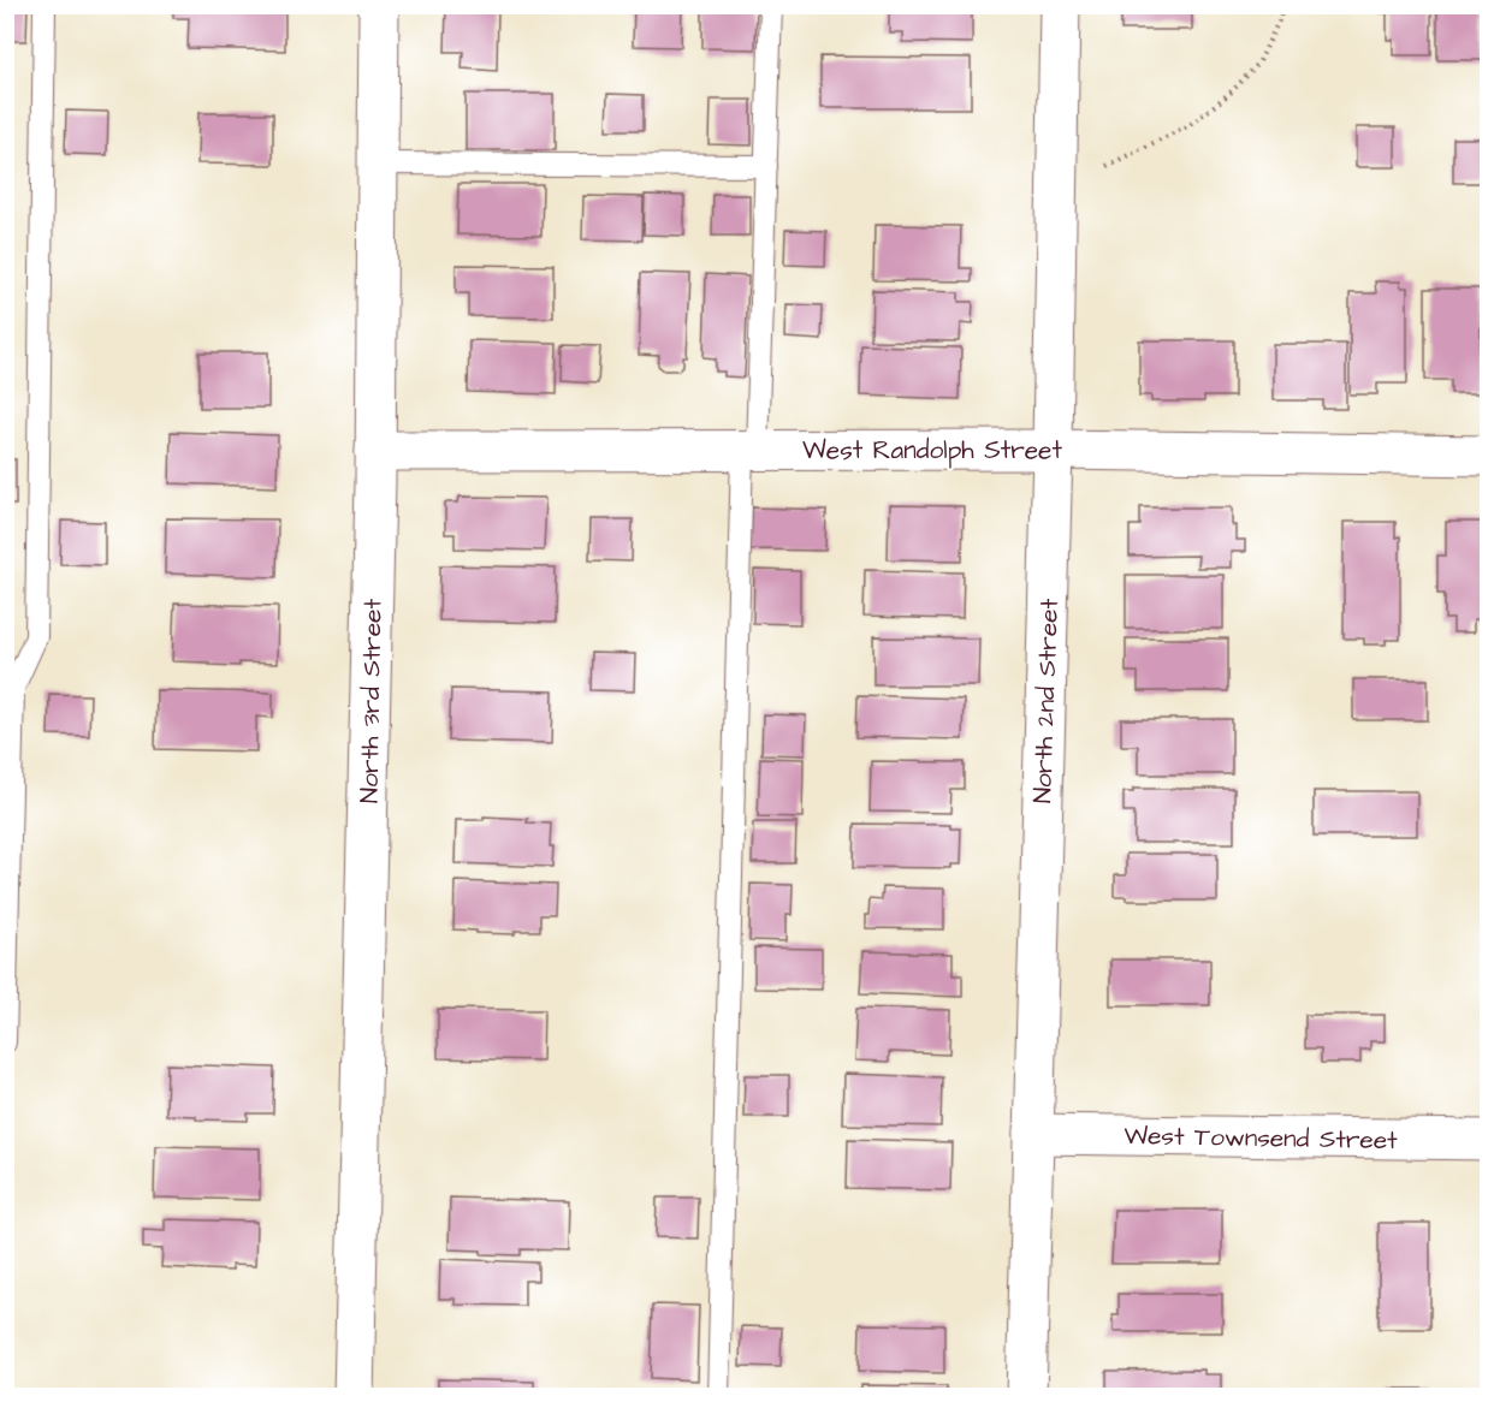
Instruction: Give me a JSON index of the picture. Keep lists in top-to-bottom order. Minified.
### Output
{"streets":{"street":["West Randolph Street","North 3rd Street","North 2nd Street","West Townsend Street"]},"crossings":[["West Randolph Street","North 3rd Street"],["West Randolph Street","North 2nd Street"],["North 2nd Street","West Townsend Street"]]}
